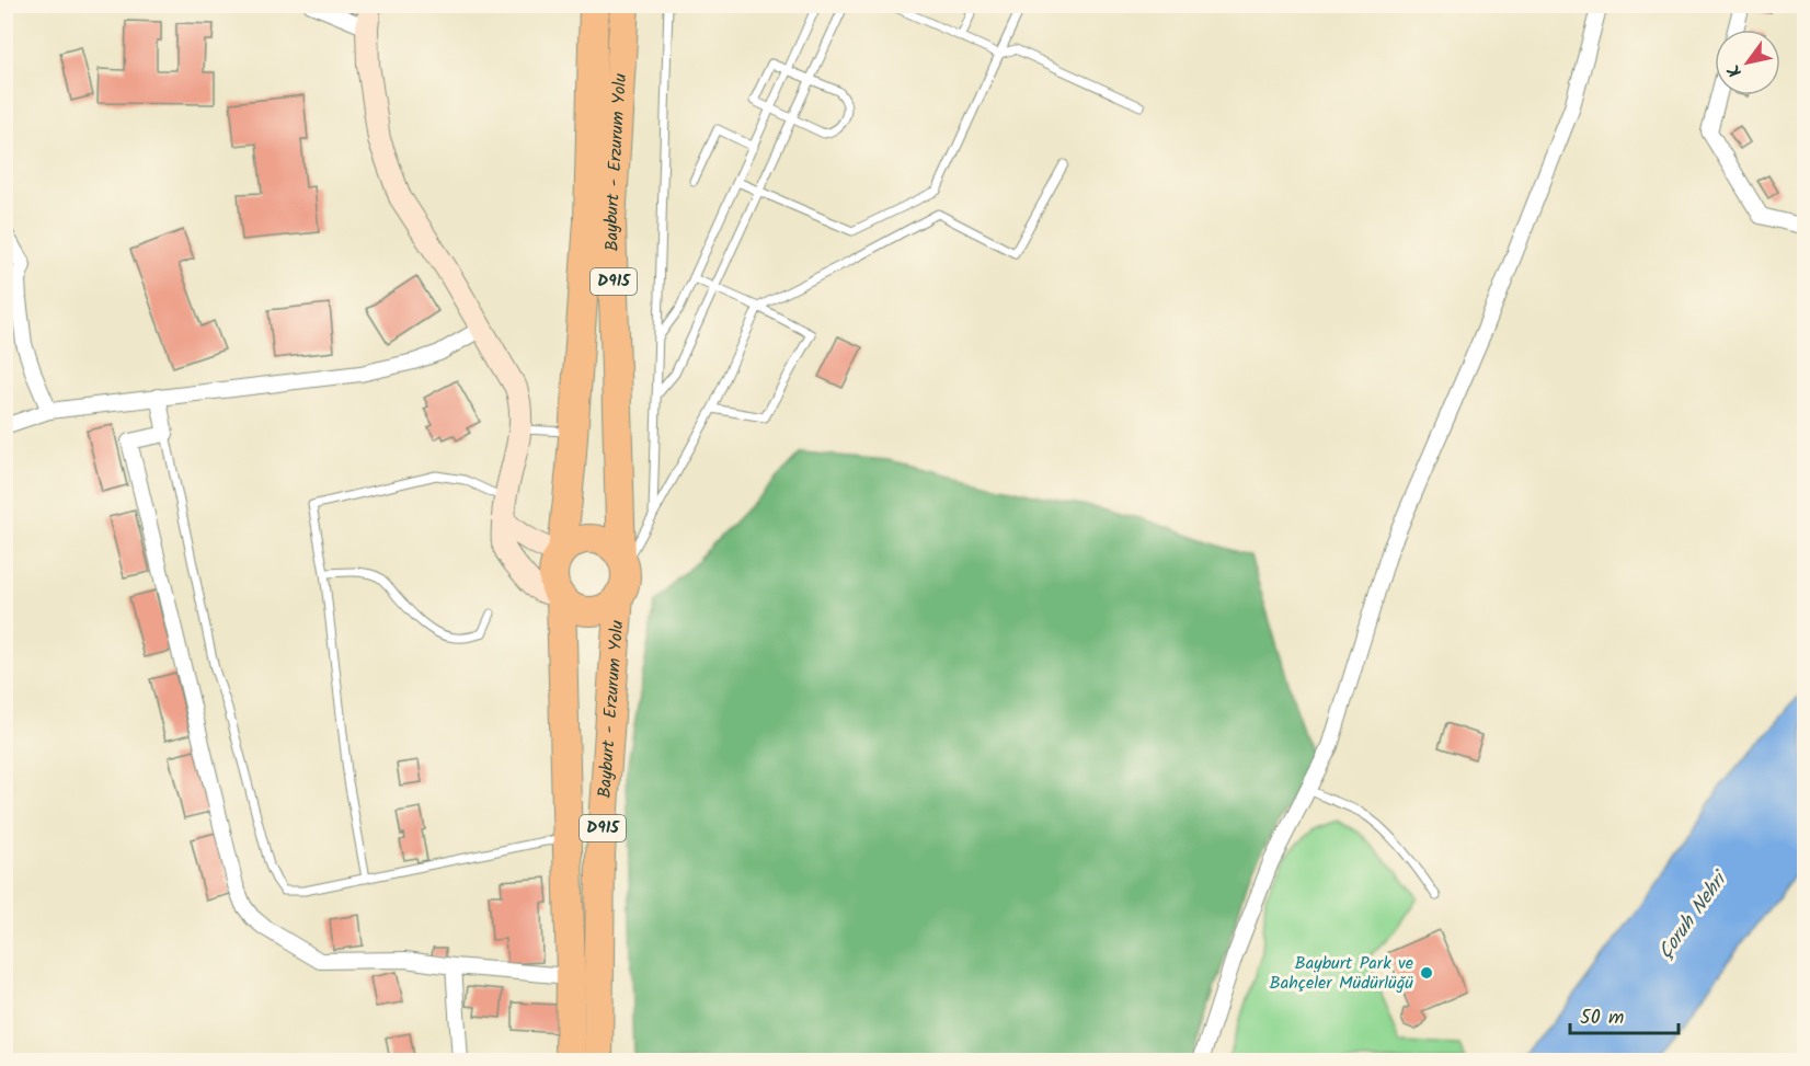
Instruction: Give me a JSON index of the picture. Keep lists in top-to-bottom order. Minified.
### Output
{"streets":{"highway":["Bayburt - Erzurum Yolu","D915"]},"water":["Çoruh Nehri"],"places":["Bayburt Park ve Bahçeler Müdürlüğü"],"scale_bar":"50 m","north":"bottom left"}
